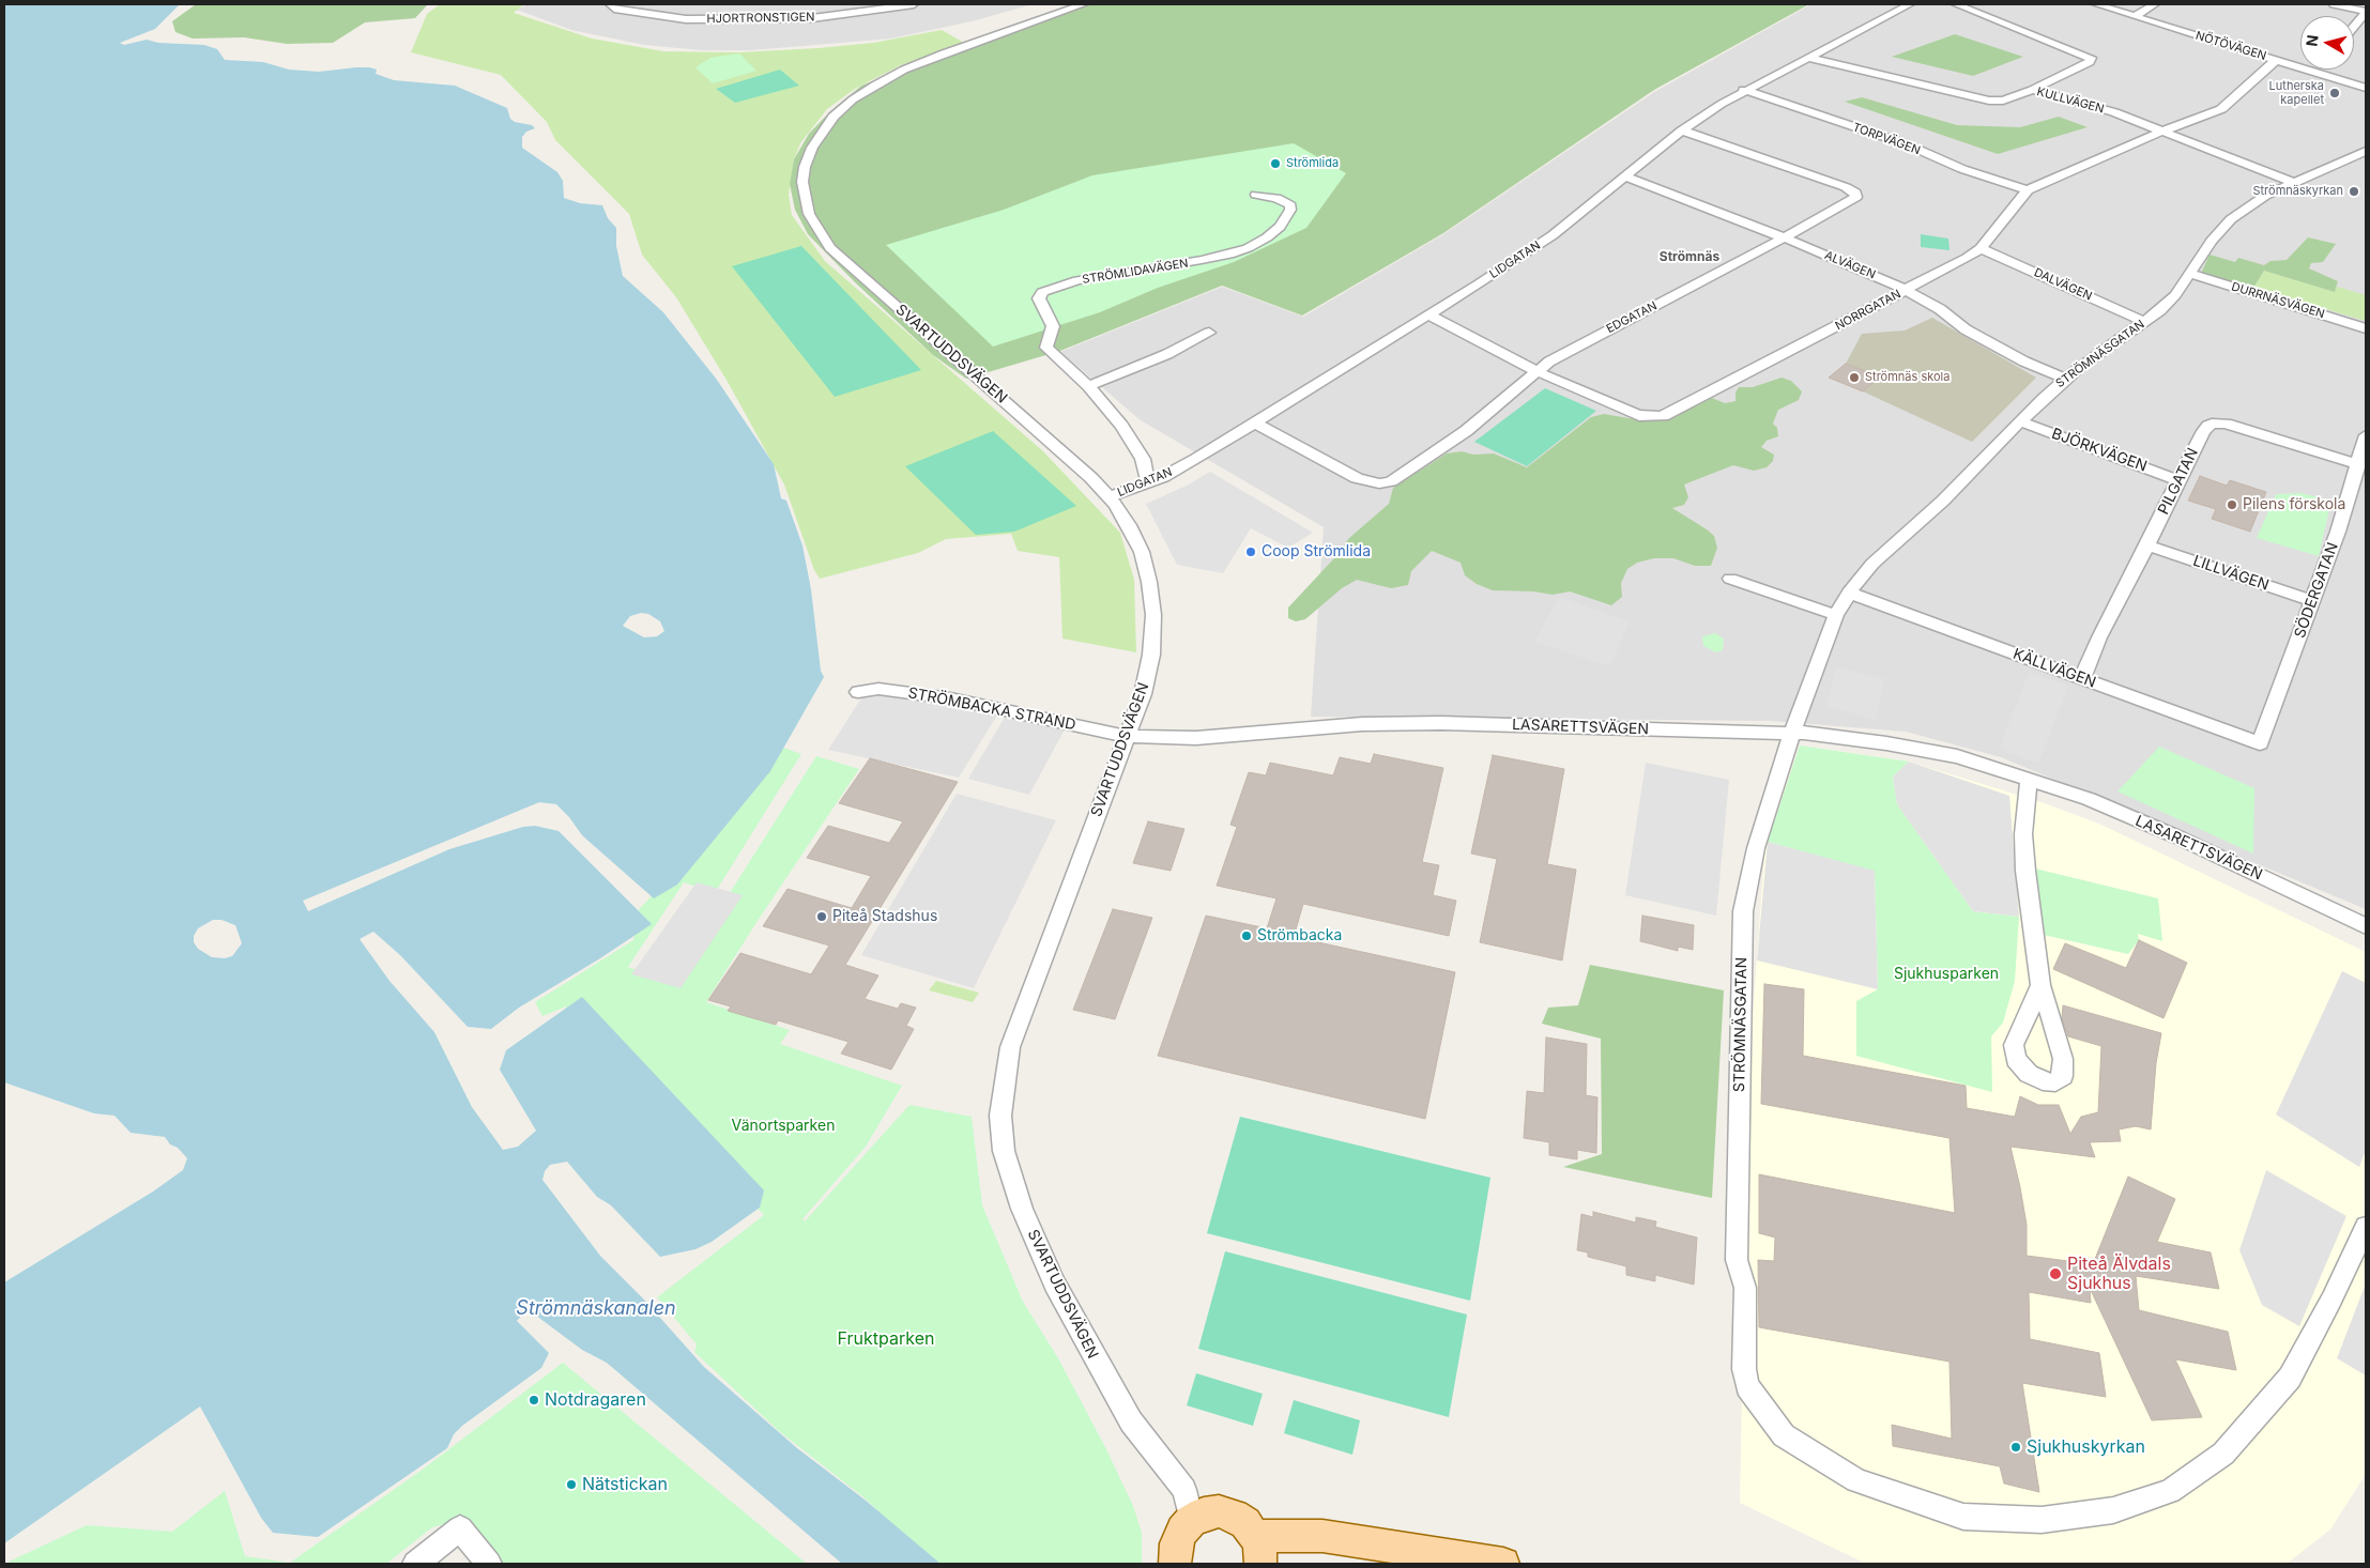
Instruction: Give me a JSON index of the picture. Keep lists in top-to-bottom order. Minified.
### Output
{"streets":{"street":["HJORTRONSTIGEN","NÖTÖVÄGEN","KULLVÄGEN","TORPVÄGEN","LIDGATAN","ALVÄGEN","STRÖMLIDAVÄGEN","DALVÄGEN","DURRNÄSVÄGEN","NORRGATAN","EDGATAN","SVARTUDDSVÄGEN","STRÖMNÄSGATAN","BJÖRKVÄGEN","PILGATAN","LILLVÄGEN","SÖDERGATAN","KÄLLVÄGEN","STRÖMBACKA STRAND","LASARETTSVÄGEN"]},"crossings":[["NÖTÖVÄGEN","NORRGATAN"],["KULLVÄGEN","LIDGATAN"],["KULLVÄGEN","NORRGATAN"],["KULLVÄGEN","STRÖMNÄSGATAN"],["TORPVÄGEN","LIDGATAN"],["TORPVÄGEN","NORRGATAN"],["LIDGATAN","ALVÄGEN"],["LIDGATAN","STRÖMLIDAVÄGEN"],["LIDGATAN","NORRGATAN"],["LIDGATAN","EDGATAN"],["LIDGATAN","SVARTUDDSVÄGEN"],["ALVÄGEN","NORRGATAN"],["ALVÄGEN","EDGATAN"],["ALVÄGEN","STRÖMNÄSGATAN"],["DALVÄGEN","NORRGATAN"],["DALVÄGEN","STRÖMNÄSGATAN"],["DURRNÄSVÄGEN","STRÖMNÄSGATAN"],["NORRGATAN","EDGATAN"],["SVARTUDDSVÄGEN","STRÖMBACKA STRAND"],["SVARTUDDSVÄGEN","LASARETTSVÄGEN"],["STRÖMNÄSGATAN","BJÖRKVÄGEN"],["STRÖMNÄSGATAN","KÄLLVÄGEN"],["STRÖMNÄSGATAN","LASARETTSVÄGEN"],["BJÖRKVÄGEN","PILGATAN"],["PILGATAN","LILLVÄGEN"],["PILGATAN","SÖDERGATAN"],["PILGATAN","KÄLLVÄGEN"],["LILLVÄGEN","SÖDERGATAN"],["SÖDERGATAN","KÄLLVÄGEN"],["STRÖMBACKA STRAND","LASARETTSVÄGEN"]],"districts":["Strömnäs"],"water":["Strömnäskanalen"],"parks":["Sjukhusparken","Vänortsparken","Fruktparken"],"places":["Lutherska kapellet","Strömlida","Strömnäskyrkan","Strömnäs skola","Pilens förskola","Coop Strömlida","Piteå Stadshus","Strömbacka","Piteå Älvdals Sjukhus","Notdragaren","Sjukhuskyrkan","Nätstickan"],"north":"left"}
